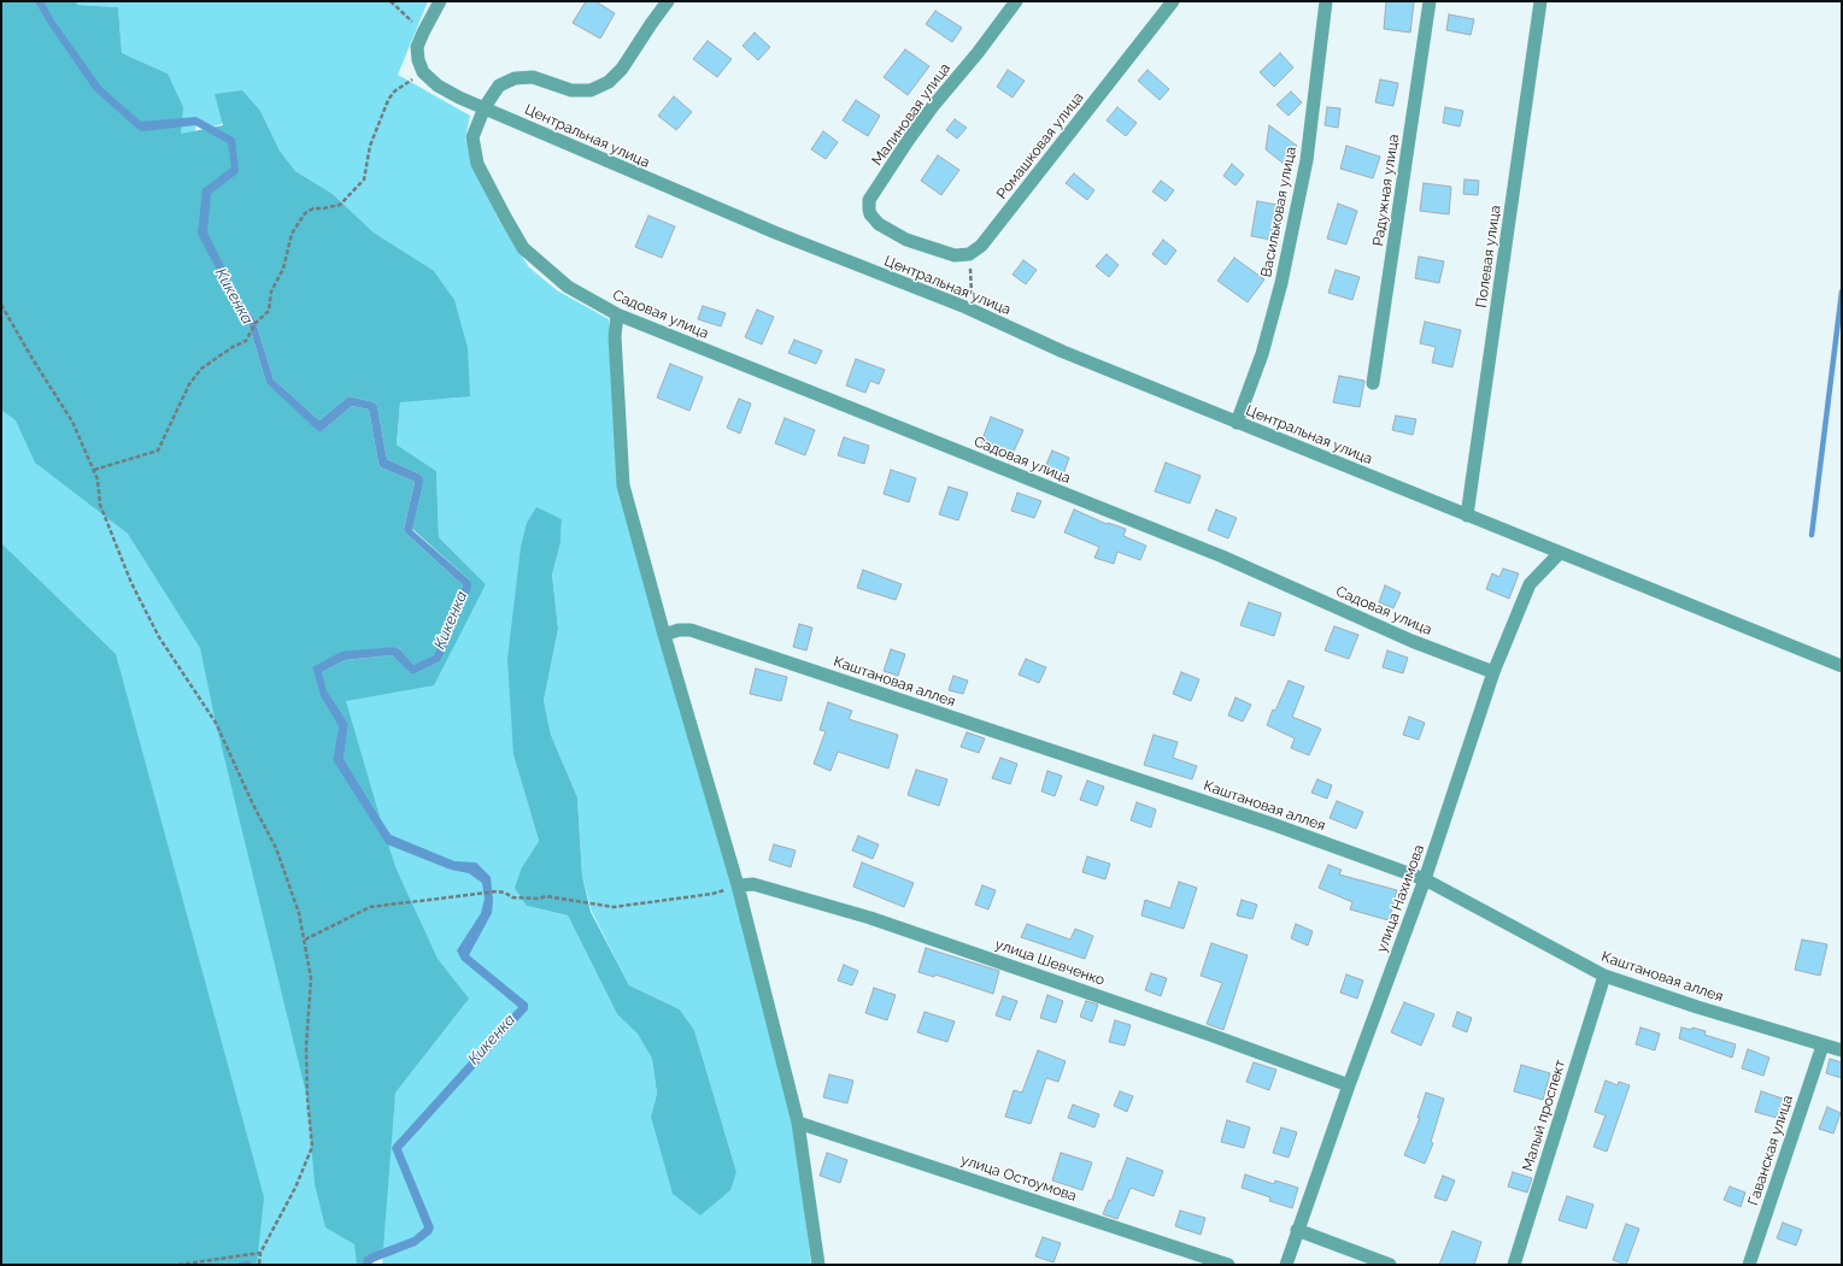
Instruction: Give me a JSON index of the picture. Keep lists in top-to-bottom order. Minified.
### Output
{"streets":{"street":["Малиновая улица","Центральная улица","Ромашковая улица","Радужная улица","Васильковая улица","Полевая улица","Садовая улица","Каштановая аллея","улица Нахимова","улица Шевченко","Малый проспект","Гаванская улица","улица Остоумова"]},"crossings":[["Малиновая улица","Ромашковая улица"],["Центральная улица","Васильковая улица"],["Центральная улица","Полевая улица"],["Центральная улица","Садовая улица"],["Центральная улица","улица Нахимова"],["Садовая улица","улица Нахимова"],["Каштановая аллея","улица Нахимова"],["Каштановая аллея","Малый проспект"],["Каштановая аллея","Гаванская улица"],["улица Нахимова","улица Шевченко"]],"water":["Кикенка"]}
